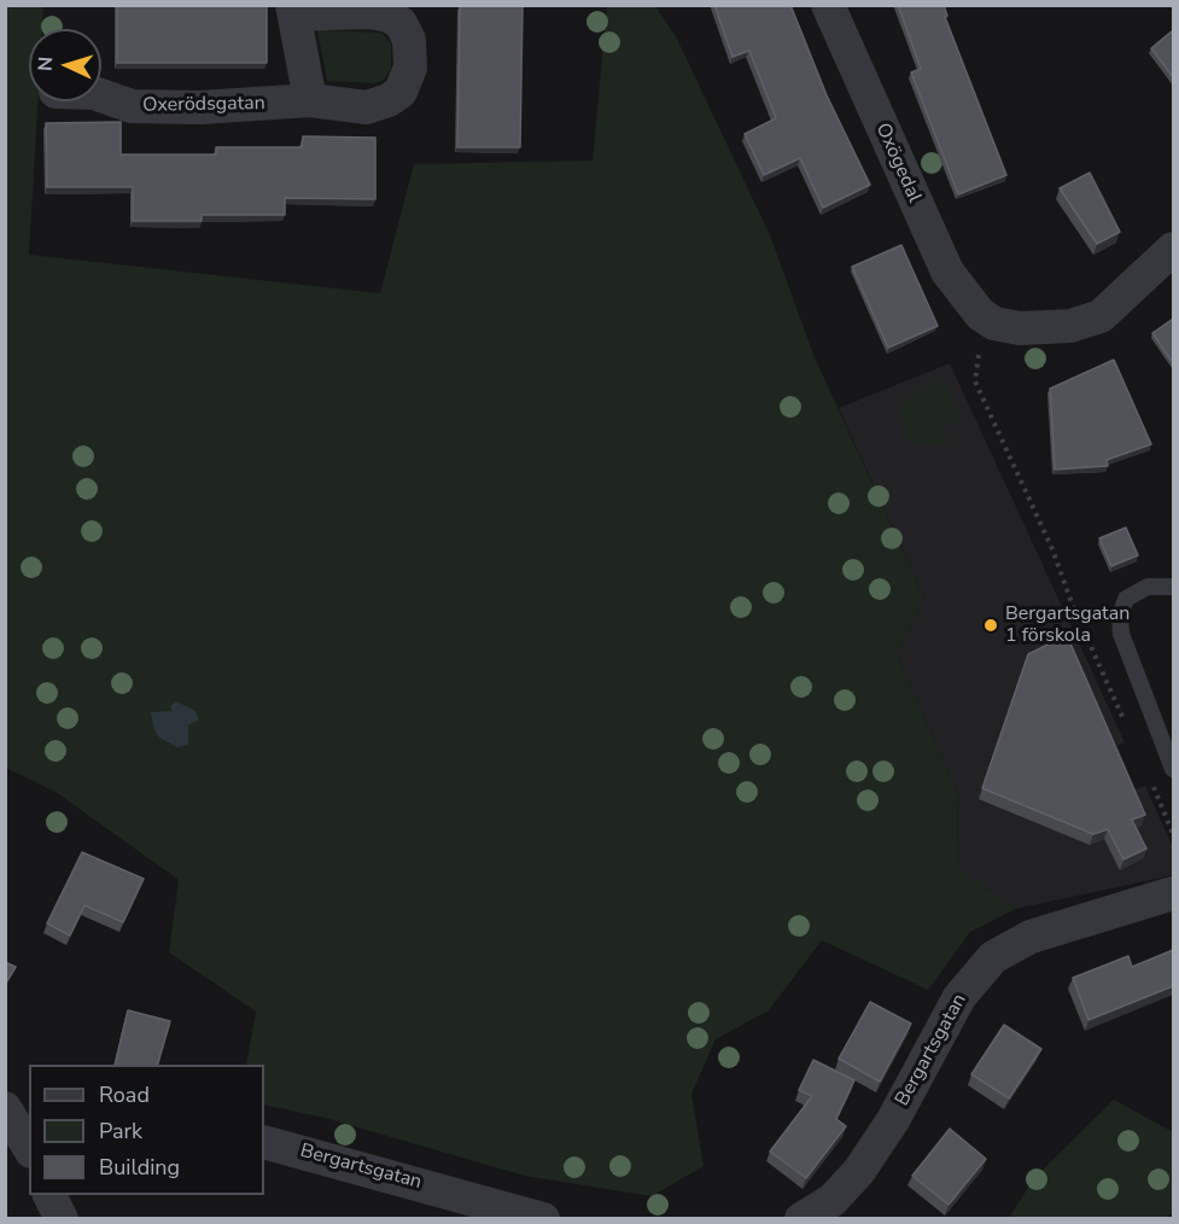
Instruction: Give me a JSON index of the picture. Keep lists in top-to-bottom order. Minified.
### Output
{"streets":{"street":["Oxerödsgatan","Oxögedal","Bergartsgatan"]},"places":["Bergartsgatan 1 förskola"],"legend":["Road","Park","Building"],"north":"left"}
